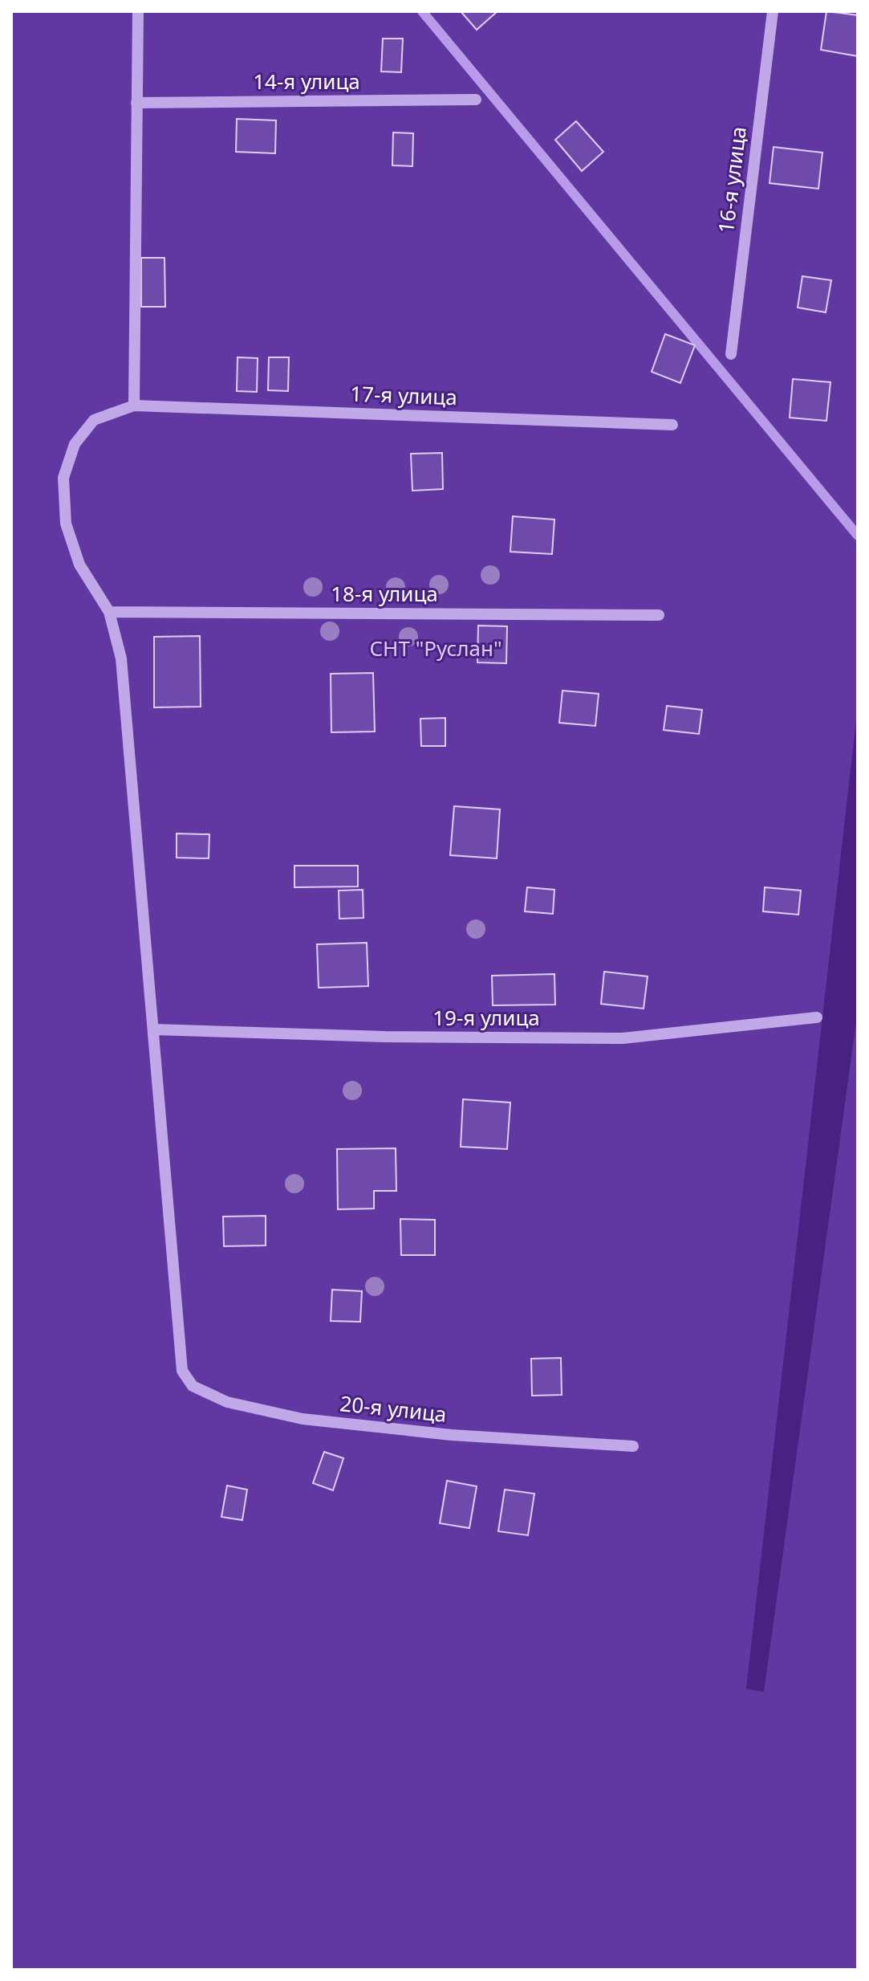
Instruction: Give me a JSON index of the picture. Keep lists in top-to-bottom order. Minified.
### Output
{"streets":{"street":["14-я улица","16-я улица","17-я улица","18-я улица","19-я улица","20-я улица"]},"crossings":[["17-я улица","20-я улица"],["18-я улица","20-я улица"],["19-я улица","20-я улица"]],"parks":["СНТ \"Руслан\""]}
